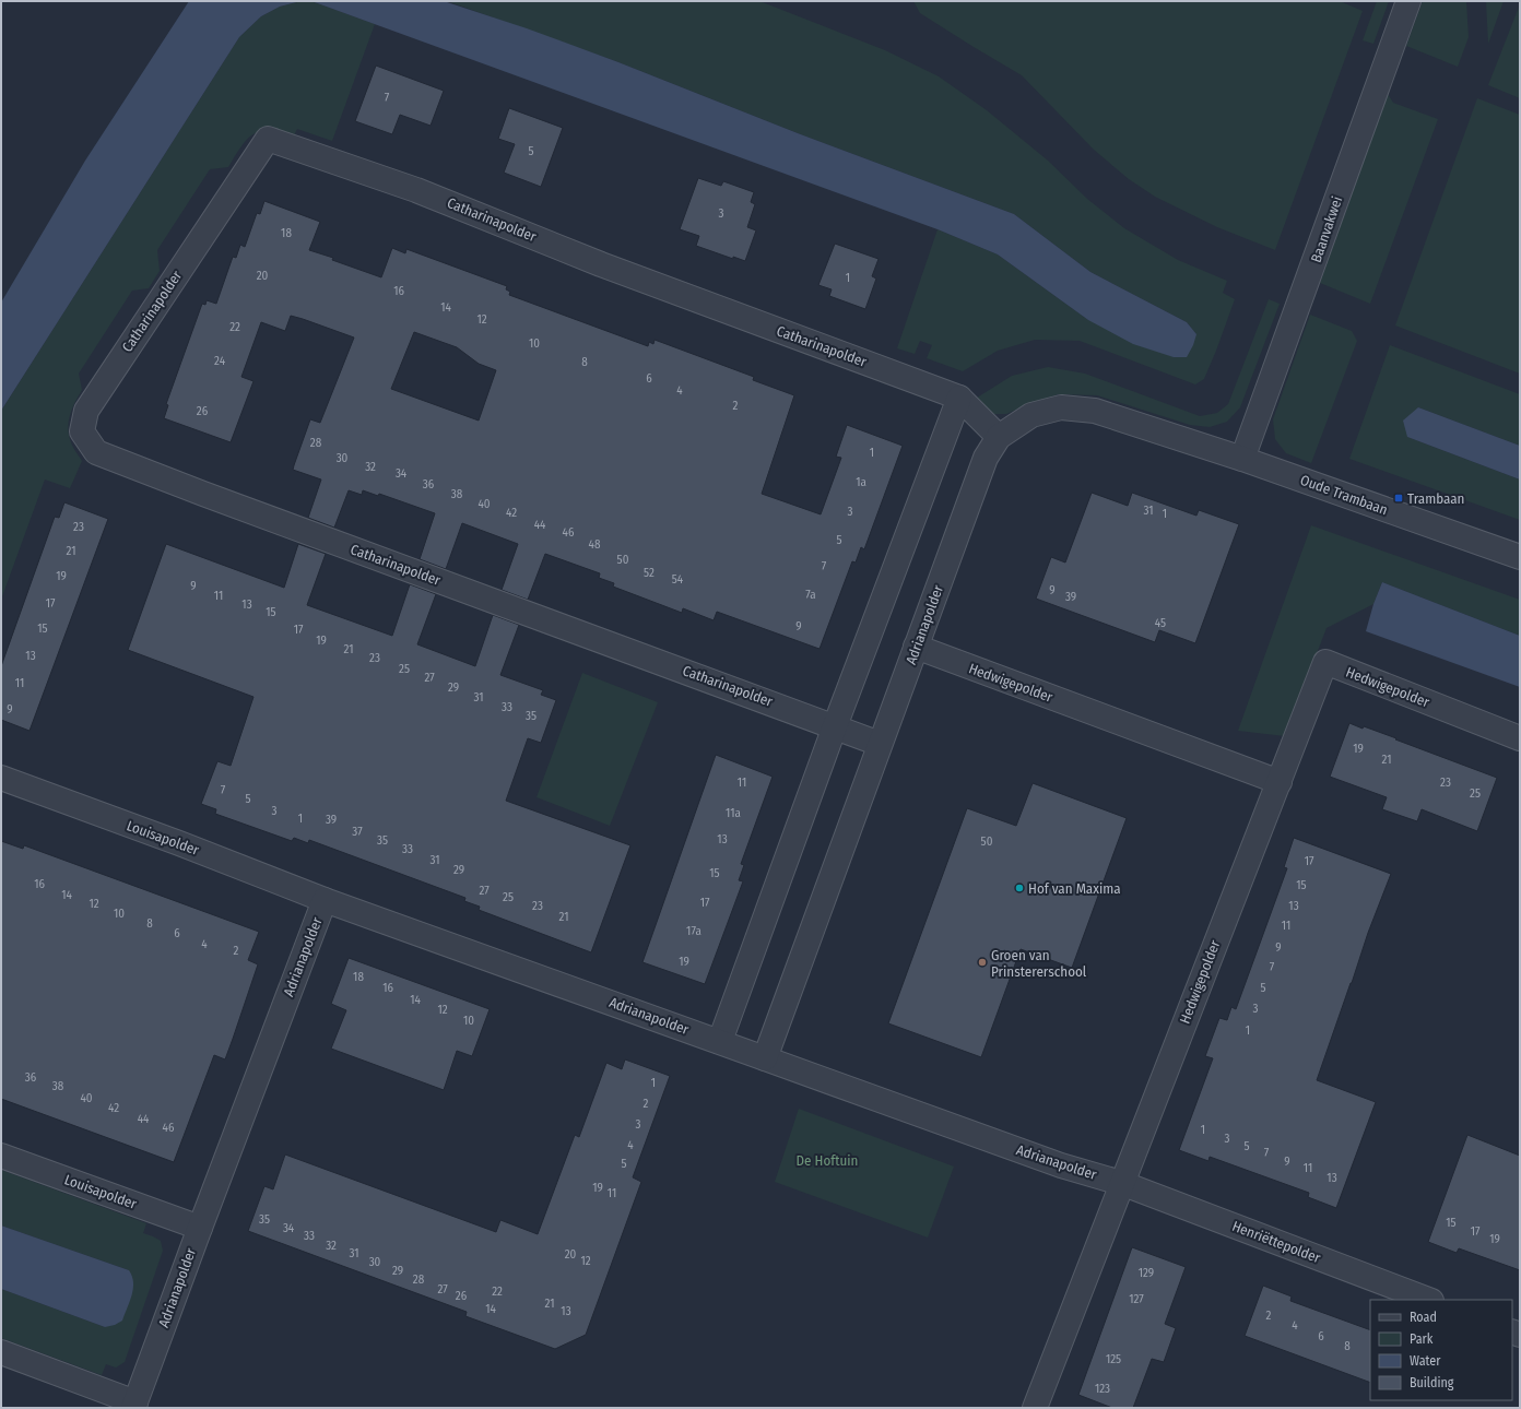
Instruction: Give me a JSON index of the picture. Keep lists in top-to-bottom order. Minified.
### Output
{"streets":{"street":["Catharinapolder","Baanvakwei","Oude Trambaan","Adrianapolder","Hedwigepolder","Louisapolder","Henriëttepolder"]},"crossings":[["Catharinapolder","Adrianapolder"],["Baanvakwei","Oude Trambaan"],["Baanvakwei","Adrianapolder"],["Oude Trambaan","Adrianapolder"],["Adrianapolder","Hedwigepolder"],["Adrianapolder","Louisapolder"],["Adrianapolder","Henriëttepolder"],["Hedwigepolder","Henriëttepolder"]],"parks":["De Hoftuin"],"places":{"transit":["Trambaan"],"other":["Hof van Maxima","Groen van Prinstererschool"]},"house_numbers":["7","5","3","18","20","1","16","14","12","22","10","24","8","6","4","2","26","28","1","30","32","34","1a","36","38","40","31","3","42","1","44","23","46","5","48","21","50","7","52","19","54","9","9","7a","11","39","17","13","15","45","9","15","17","19","21","13","23","25","27","11","29","31","33","9","35","19","21","11","23","7","25","5","3","11a","1","39","37","13","35","50","33","31","17","29","15","16","15","27","14","25","17","12","23","13","10","21","8","11","17a","6","4","9","2","19","7","18","16","5","14","3","12","10","1","36","1","38","40","2","42","44","3","46","1","3","4","5","7","9","5","11","13","19","11","35","15","34","17","33","19","32","31","20","12","30","29","129","28","27","22","26","127","21","14","13","2","4","6","8","125","123"],"legend":["Road","Park","Water","Building"]}
